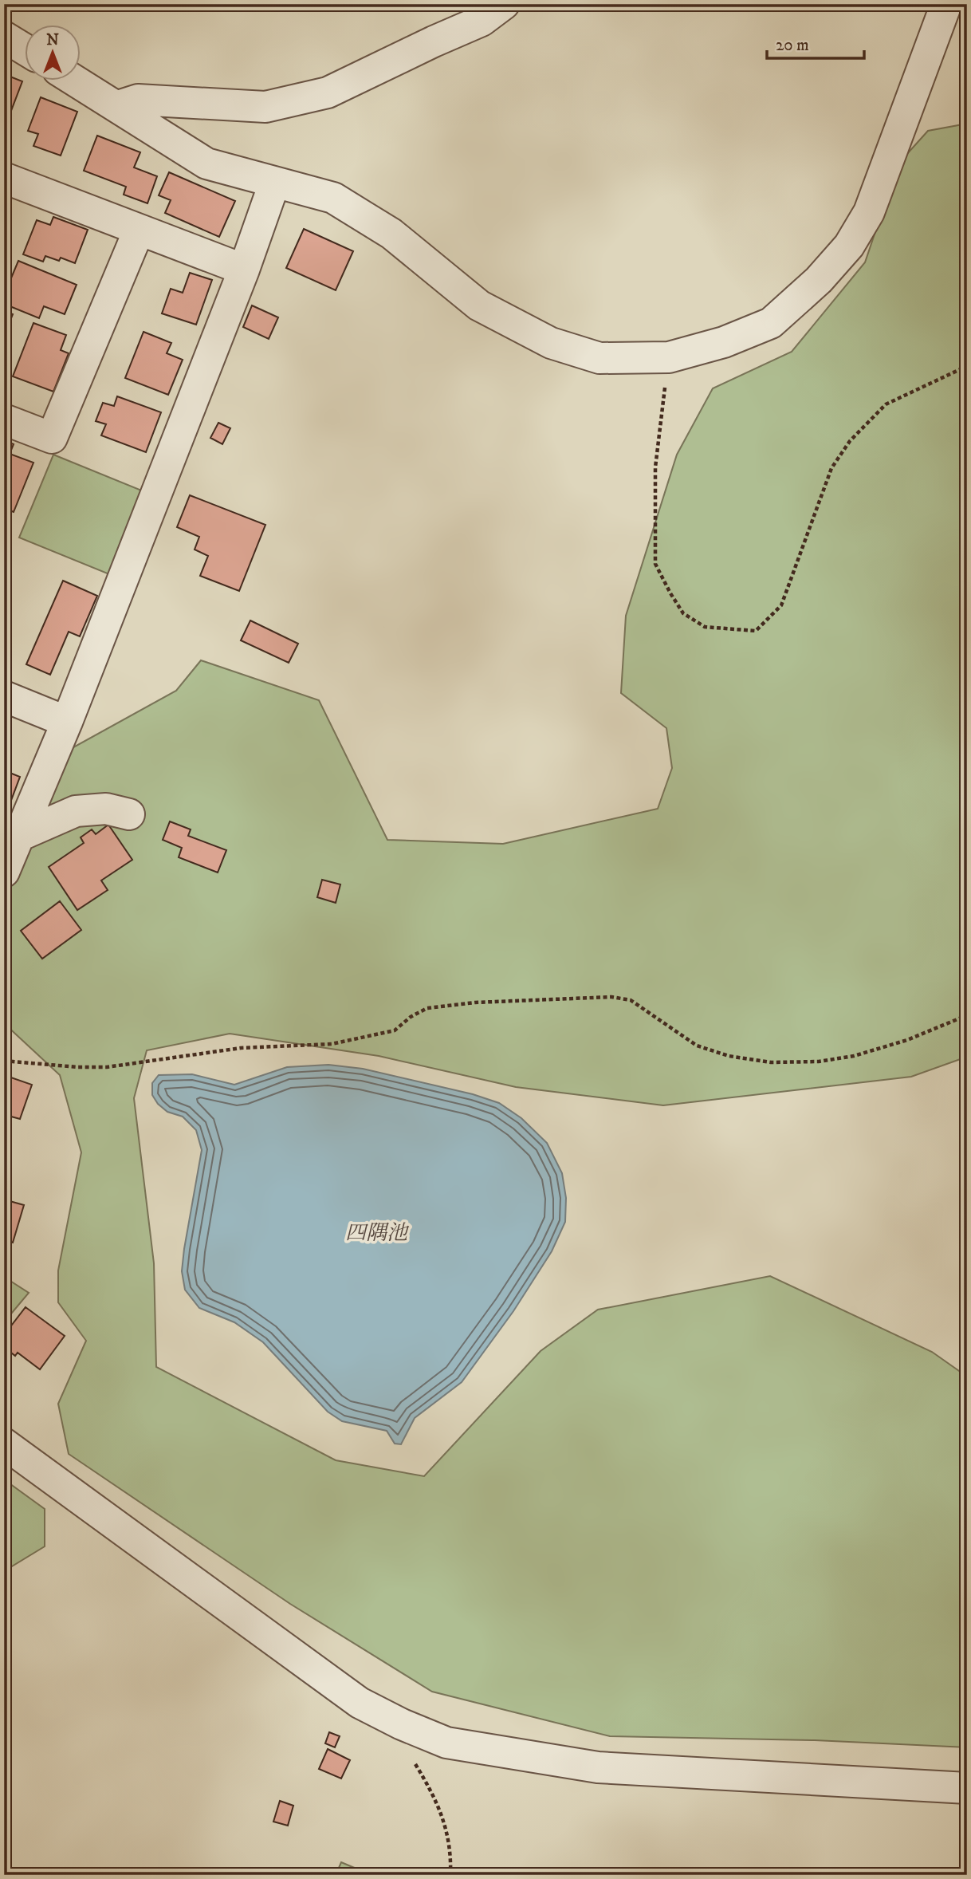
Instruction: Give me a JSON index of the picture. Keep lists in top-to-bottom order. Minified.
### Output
{"water":["四隅池"],"scale_bar":"20 m","north":"top"}
